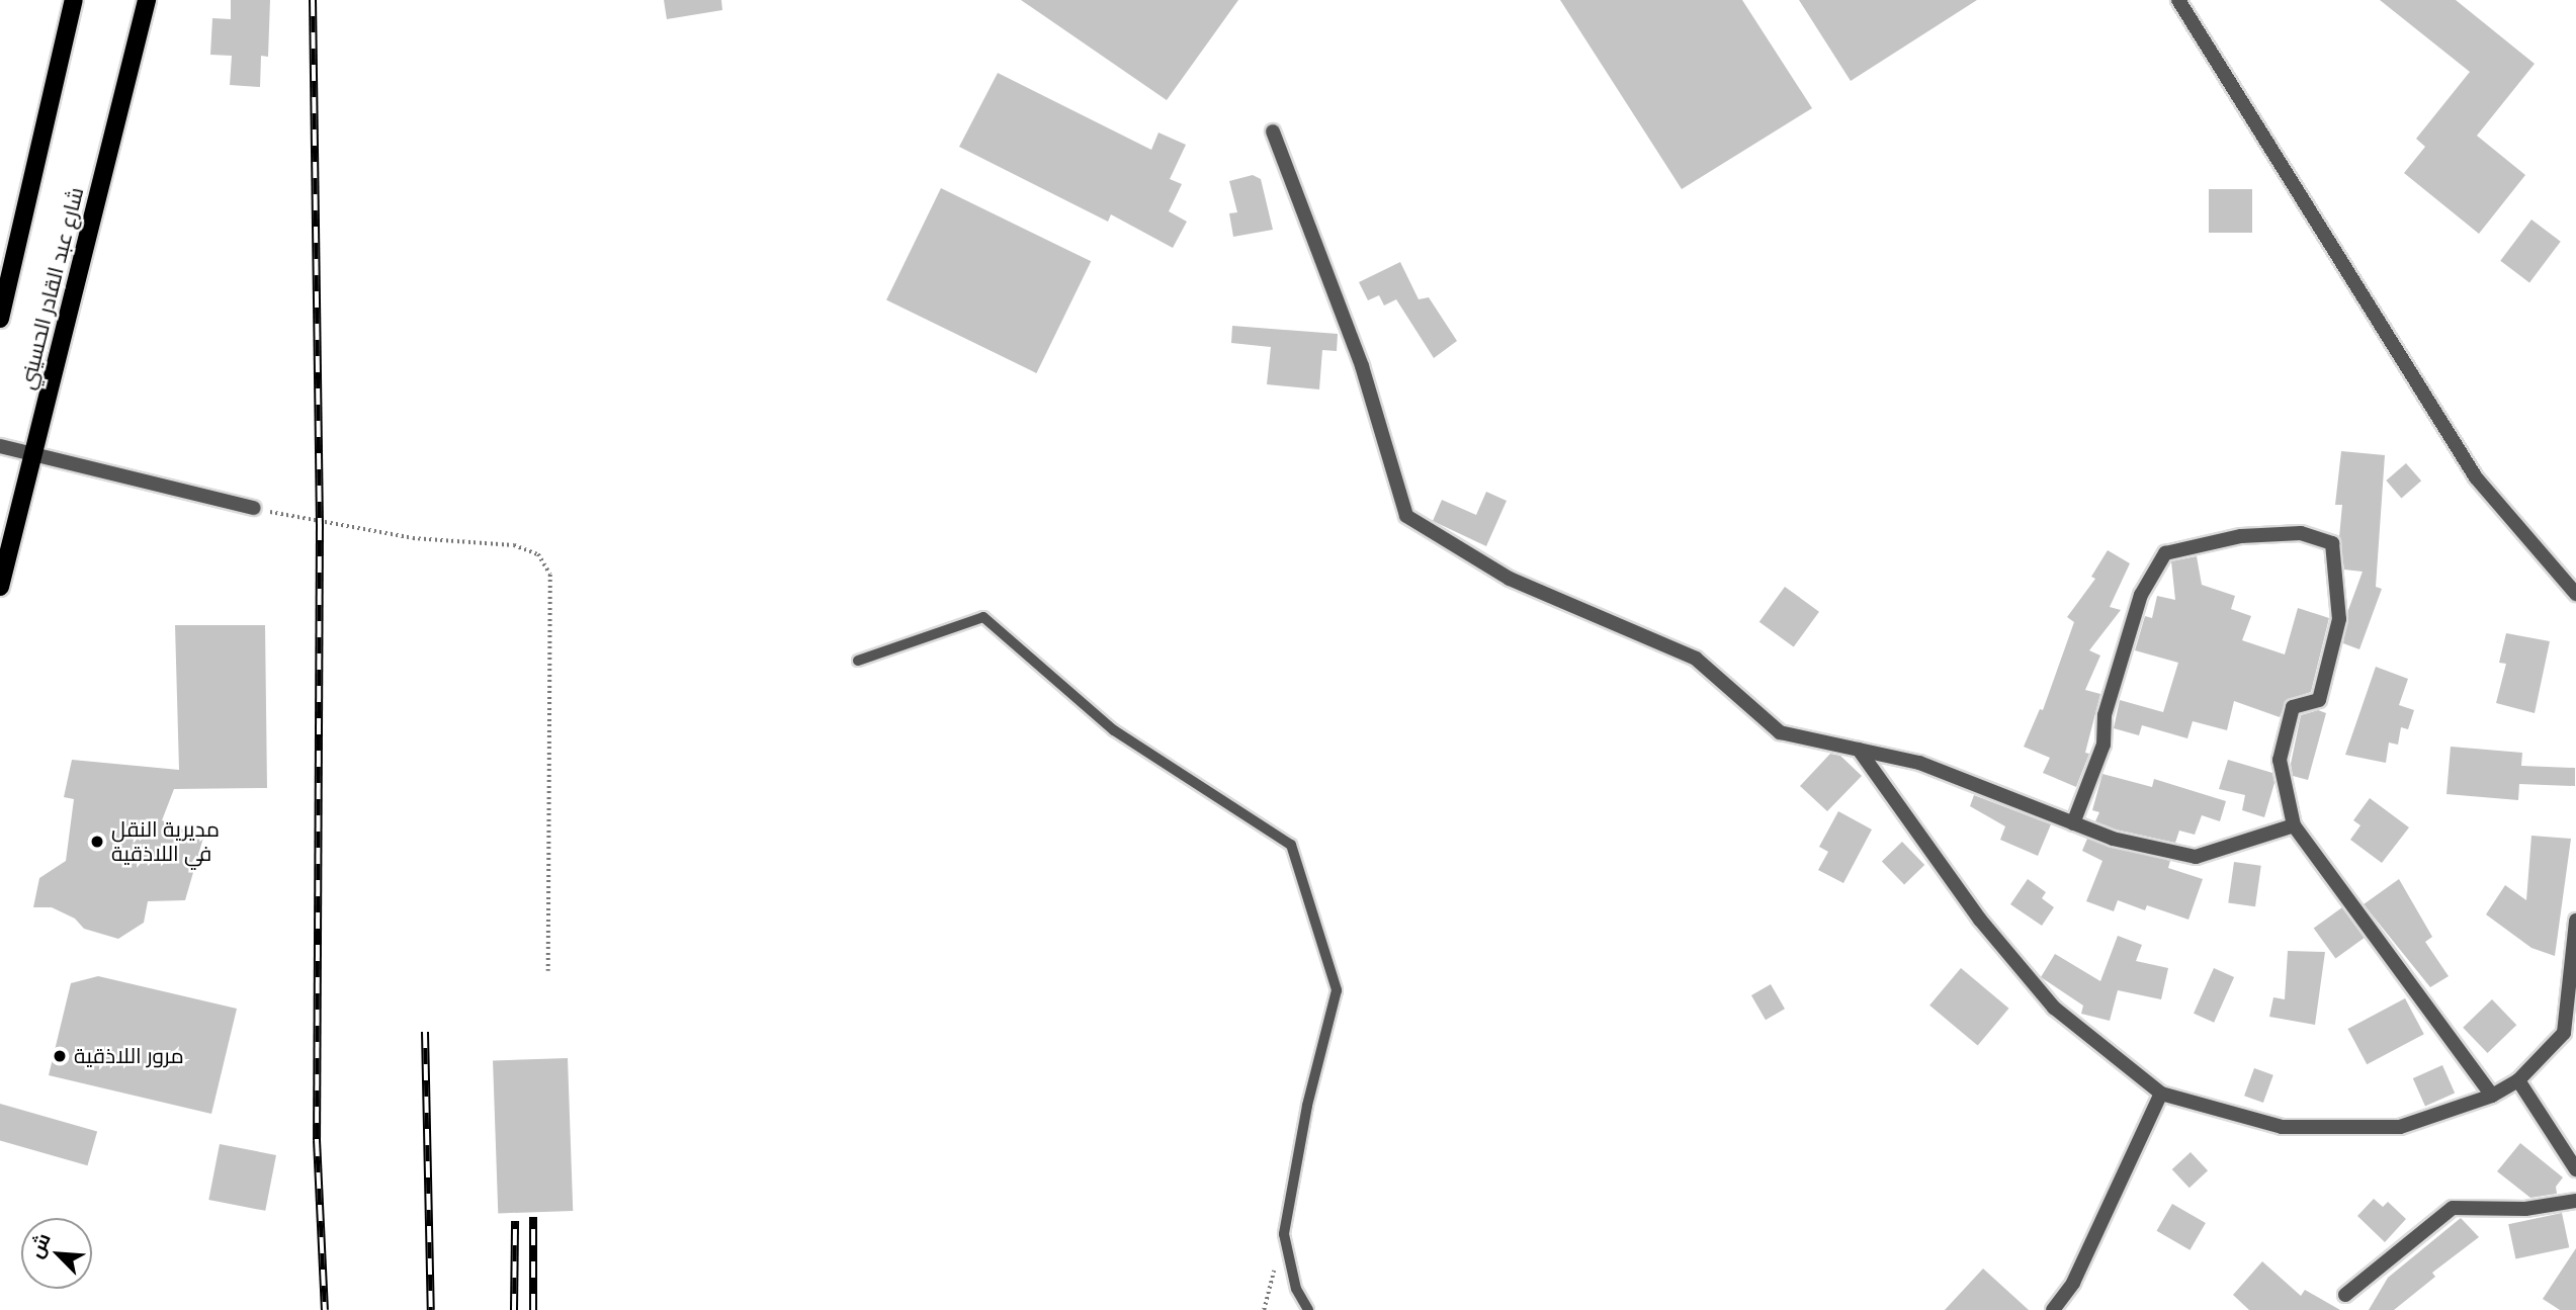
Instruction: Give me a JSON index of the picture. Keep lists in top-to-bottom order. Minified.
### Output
{"streets":{"main road":["شارع عبد القادر الحسيني"]},"places":["مديرية النقل في اللاذقية","مرور اللاذقية"],"north":"top left"}
